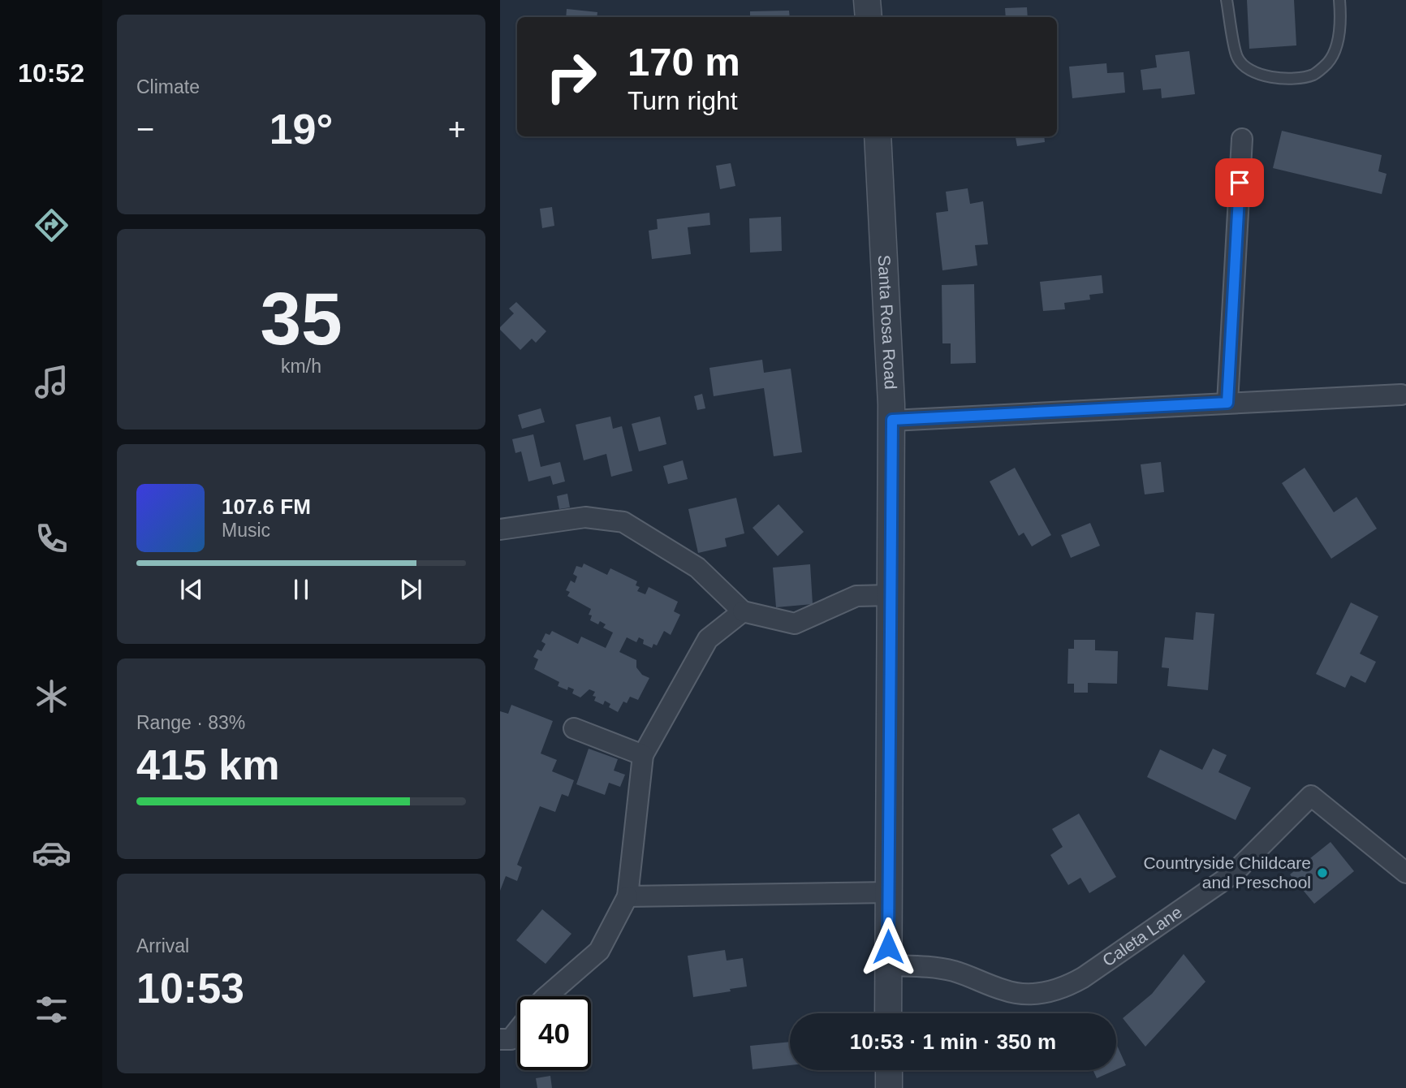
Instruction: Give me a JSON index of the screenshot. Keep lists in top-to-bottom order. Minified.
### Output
{"streets":{"street":["Santa Rosa Road","Caleta Lane"]},"crossings":[["Santa Rosa Road","Caleta Lane"]],"places":["Countryside Childcare and Preschool"],"page":{"tabs":"10:52","tile":["Climate",["35","km/h"],["Range · 83%","415 km"],["Arrival","10:53"]],"turn":["170 m","Turn right"],"heat":["−","19°","+"],"song":["107.6 FM","Music"],"limit":"40","trip":"10:53 · 1 min · 350 m"}}
